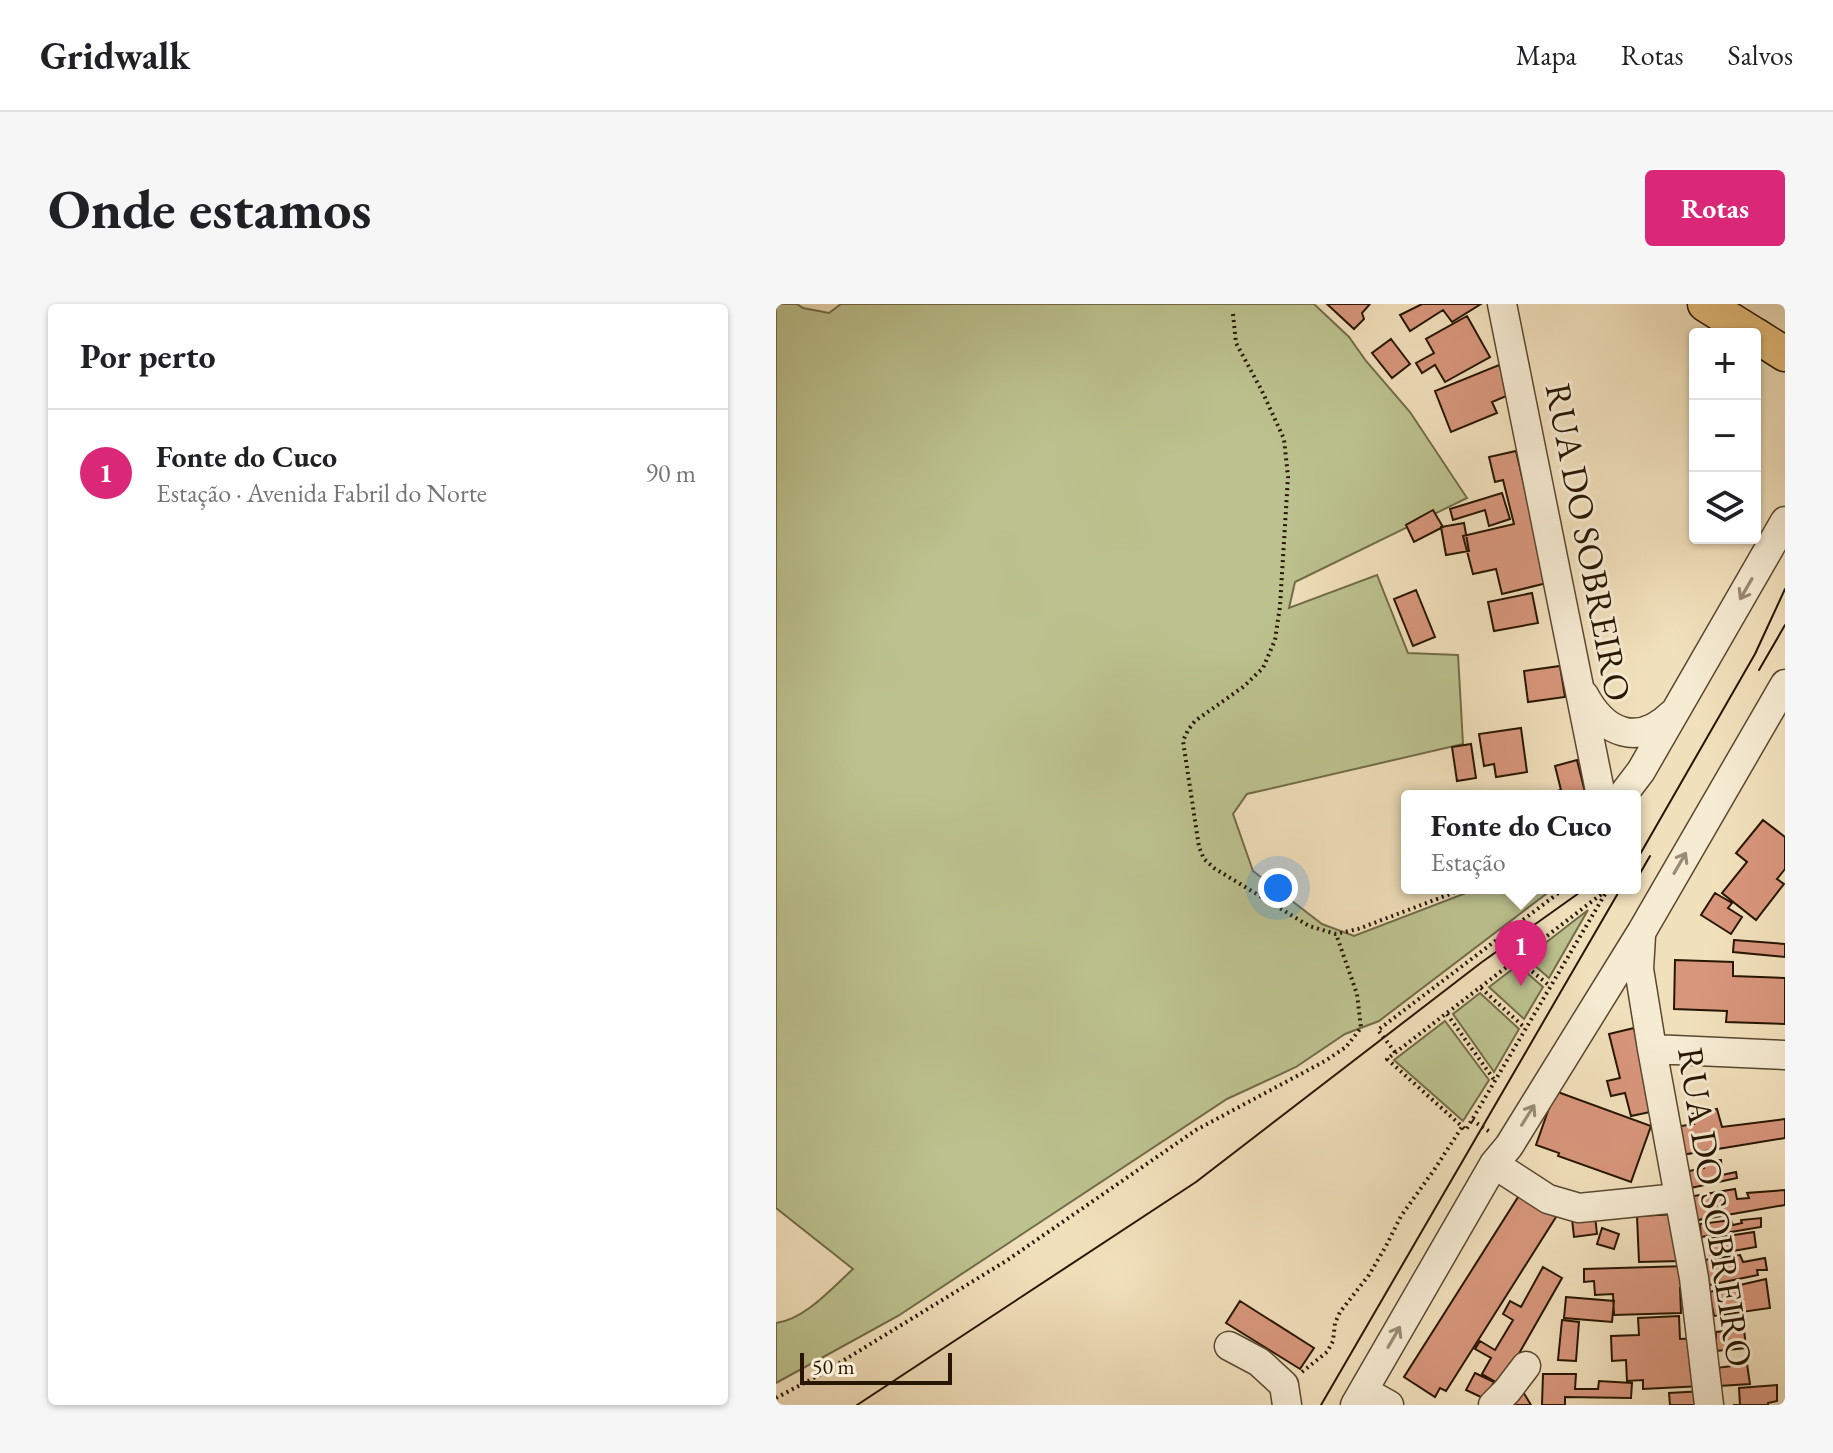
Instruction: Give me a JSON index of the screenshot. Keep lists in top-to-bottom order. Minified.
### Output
{"streets":{"street":["RUA DO SOBREIRO"]},"scale_bar":"50 m","page":{"header":"Gridwalk","nav":["Mapa","Rotas","Salvos"],"buttons":"Rotas","title":"Onde estamos","heading":"Por perto","map_buttons":["+","−"],"list":[{"mark":"1","name":"Fonte do Cuco","note":"Estação · Avenida Fabril do Norte","value":"90 m"}],"popup":["Fonte do Cuco","Estação"],"pins":"1","scale":"50 m"}}
